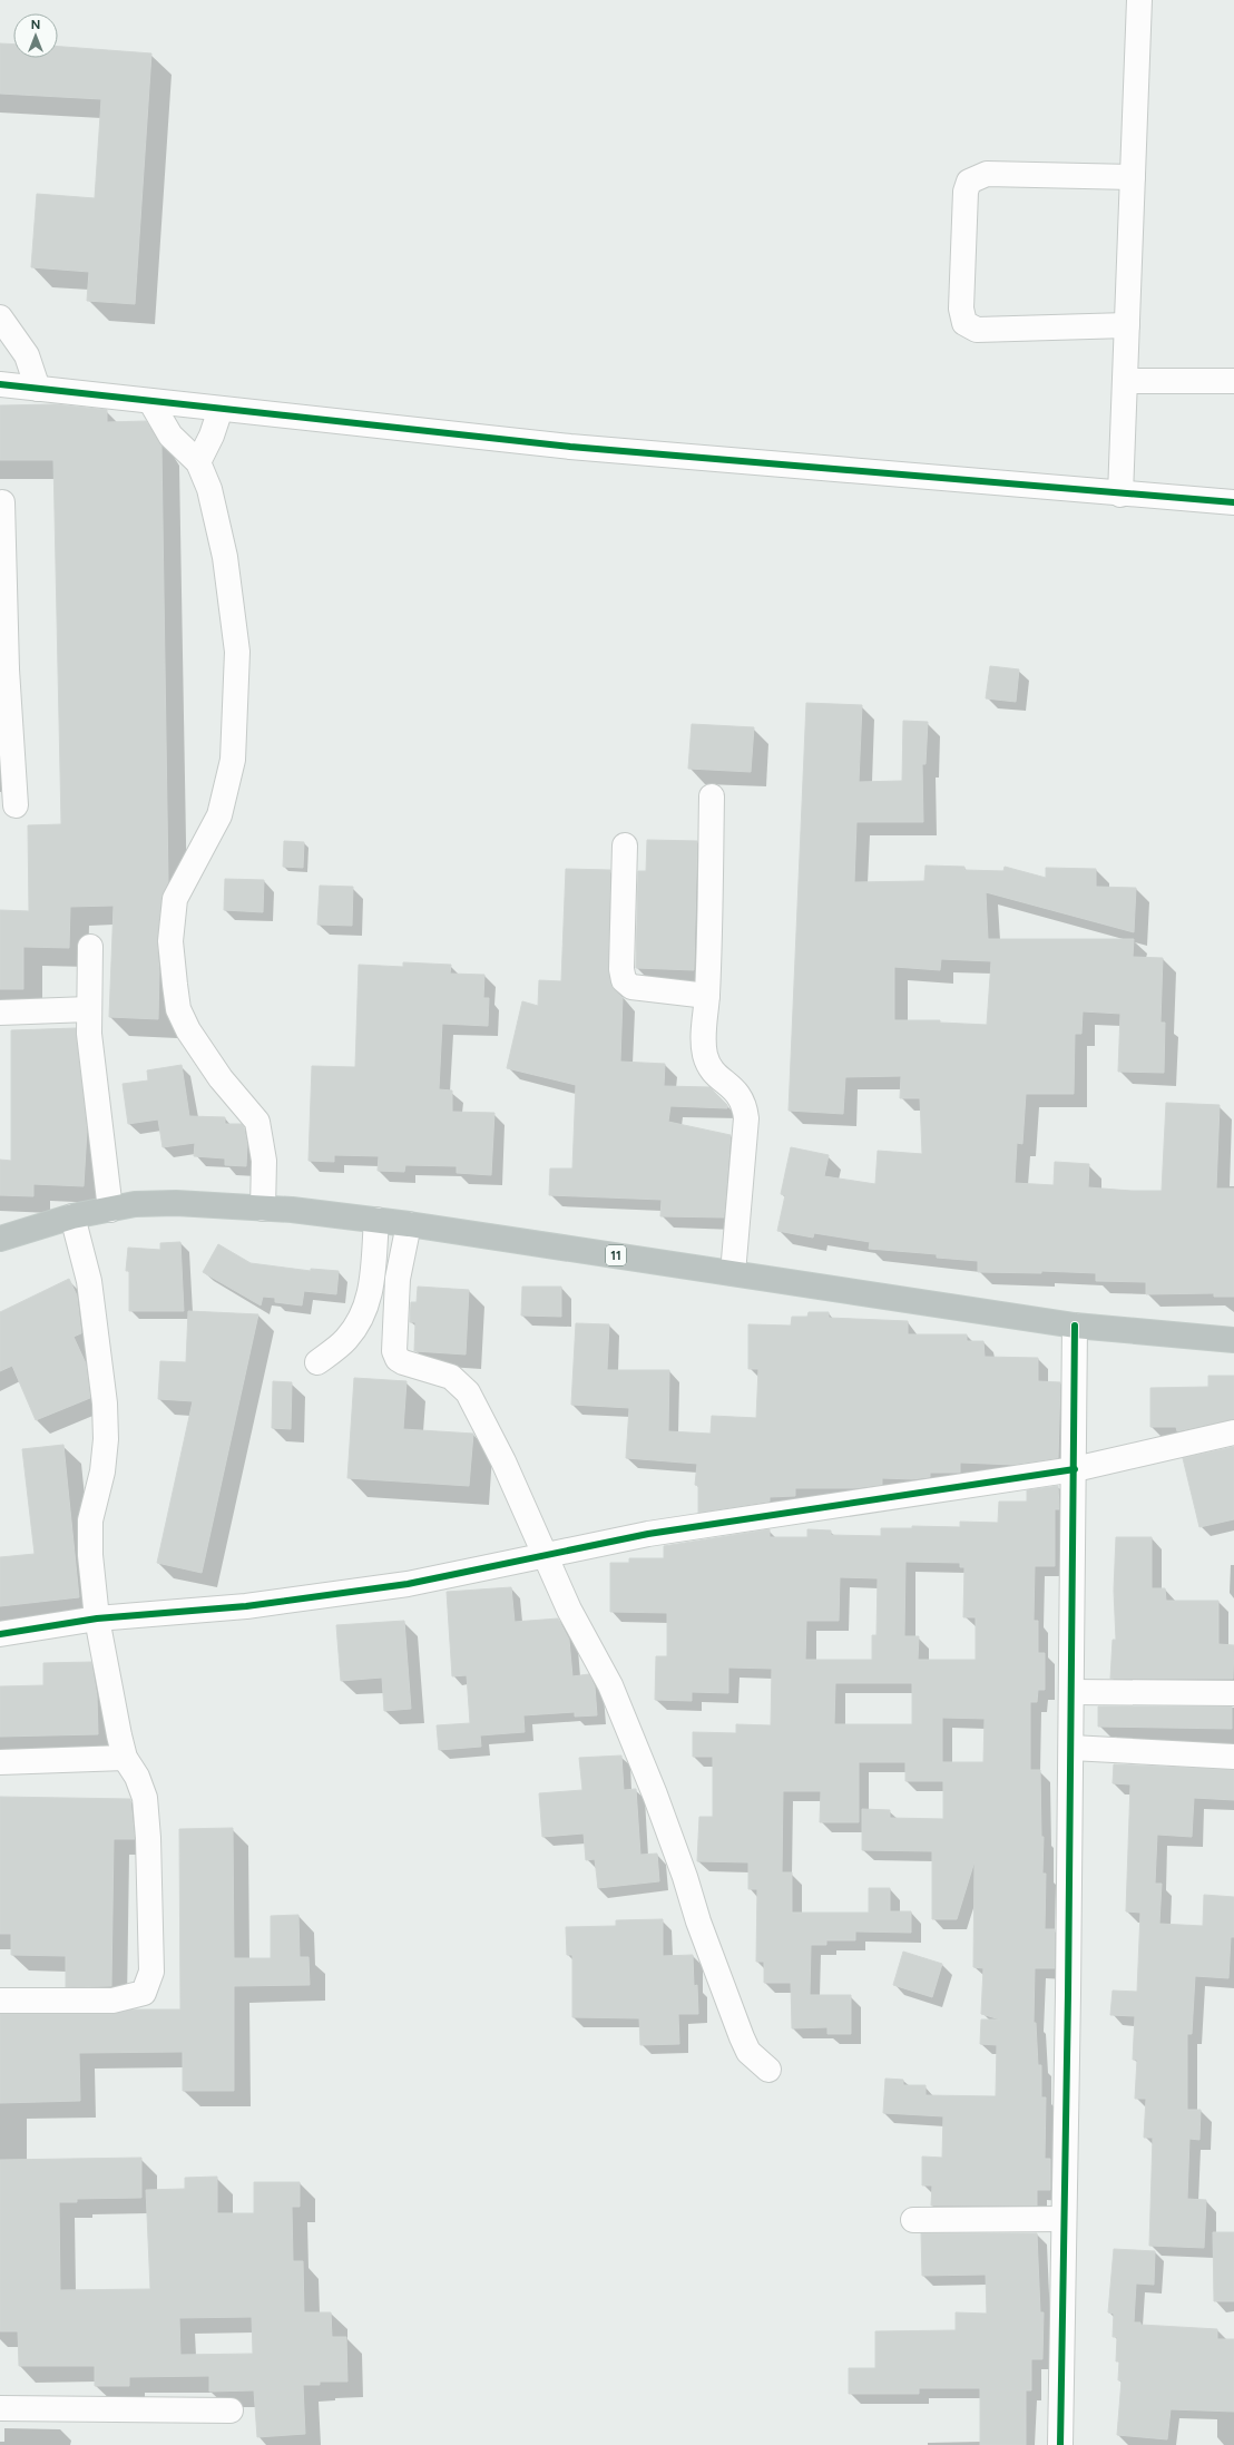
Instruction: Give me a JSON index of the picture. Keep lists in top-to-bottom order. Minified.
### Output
{"streets":{"highway":["11"]},"north":"top"}
